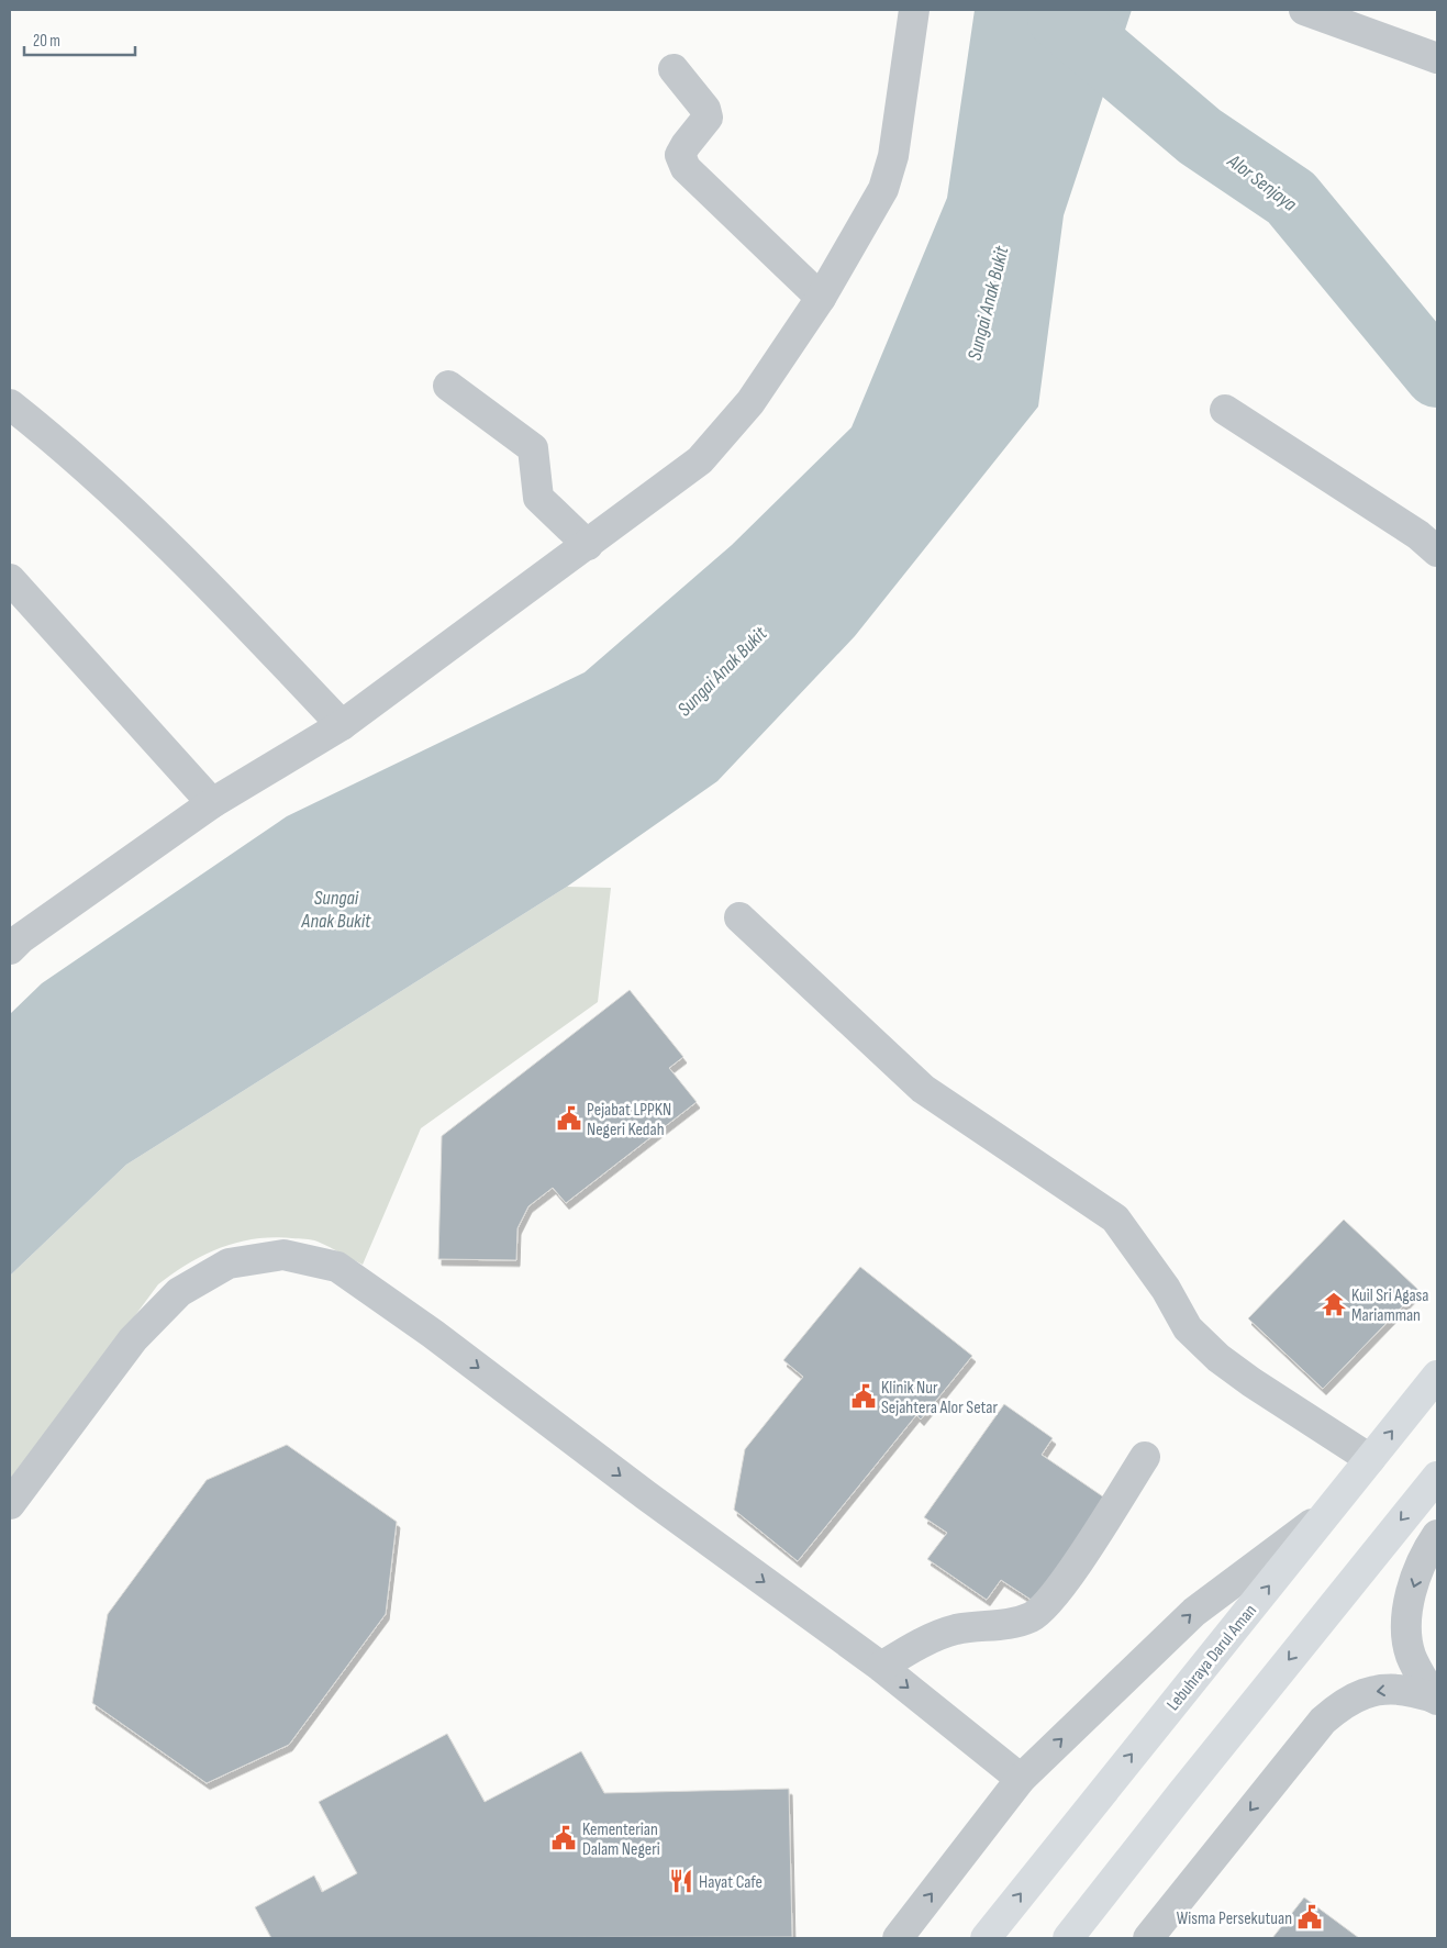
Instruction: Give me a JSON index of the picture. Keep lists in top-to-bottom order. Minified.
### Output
{"streets":{"highway":["Lebuhraya Darul Aman"]},"water":["Alor Senjaya","Sungai Anak Bukit"],"places":{"public building":["Pejabat LPPKN Negeri Kedah","Klinik Nur Sejahtera Alor Setar","Kementerian Dalam Negeri","Wisma Persekutuan"],"temple":["Kuil Sri Agasa Mariamman"],"restaurant":["Hayat Cafe"]},"scale_bar":"20 m"}
